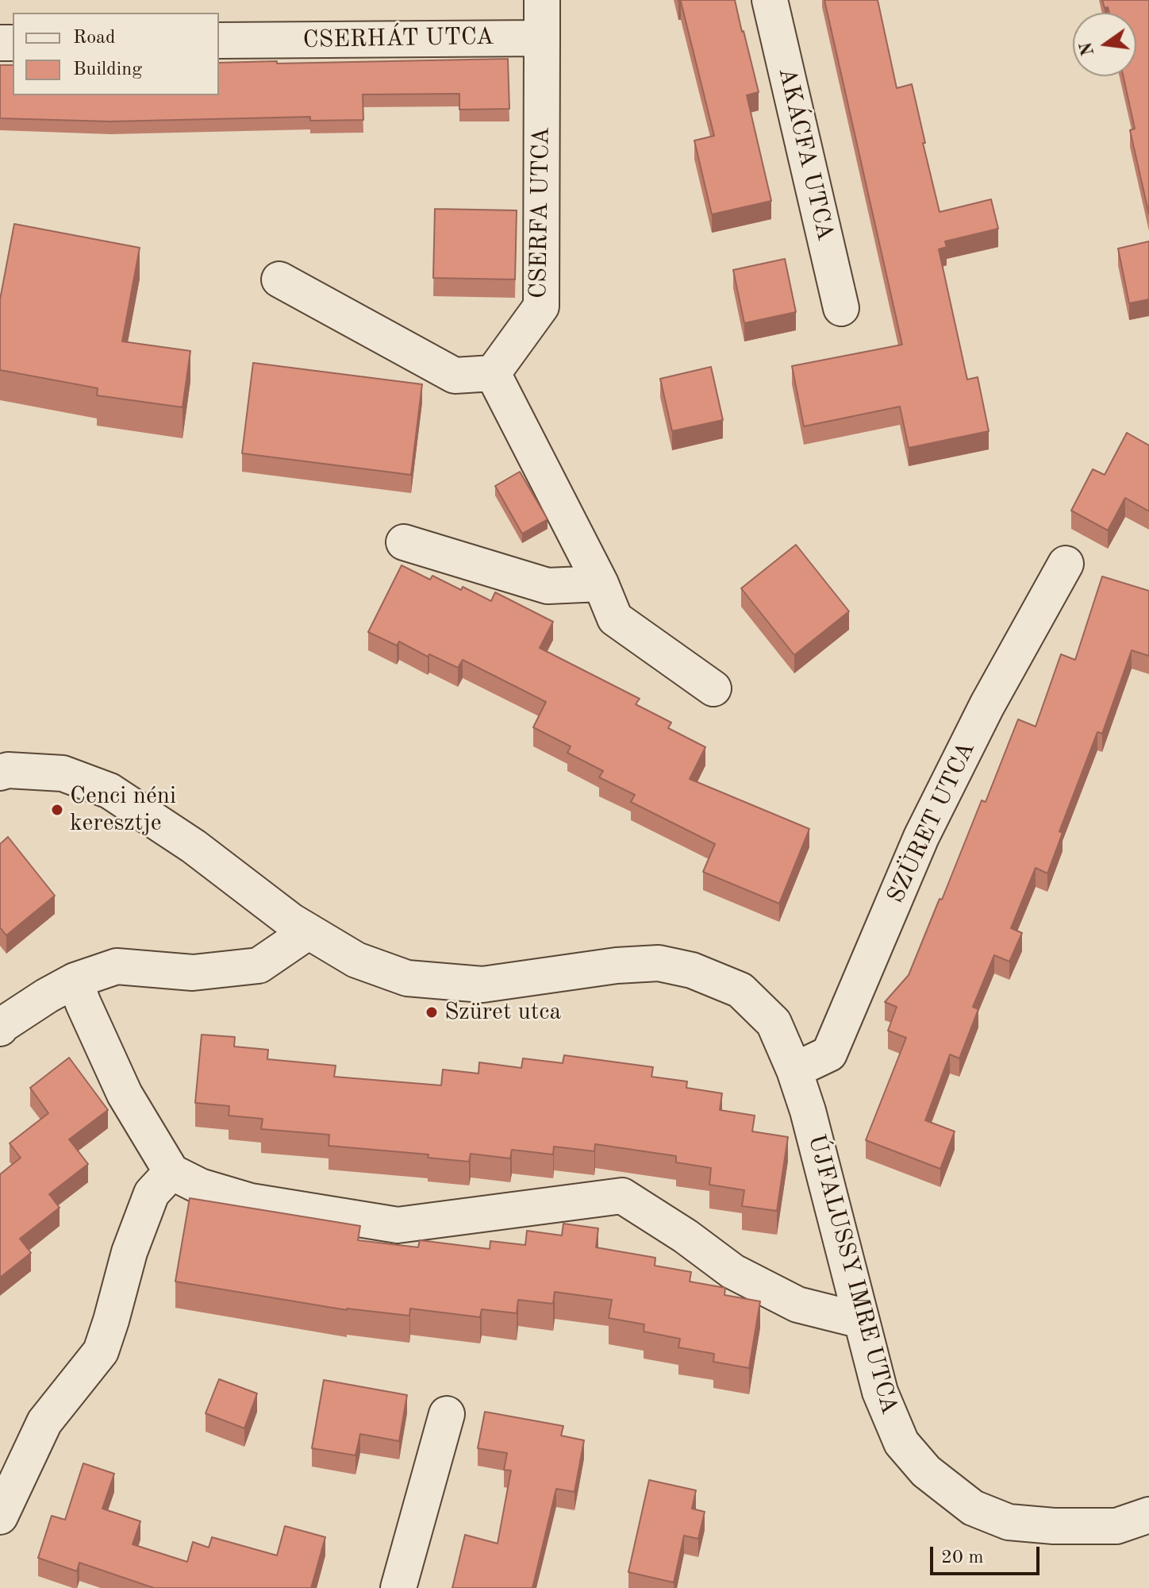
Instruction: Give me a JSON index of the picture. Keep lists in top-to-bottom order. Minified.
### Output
{"streets":{"street":["CSERHÁT UTCA","AKÁCFA UTCA","CSERFA UTCA","SZÜRET UTCA","ÚJFALUSSY IMRE UTCA"]},"crossings":[["CSERHÁT UTCA","CSERFA UTCA"],["SZÜRET UTCA","ÚJFALUSSY IMRE UTCA"]],"places":["Cenci néni keresztje","Szüret utca"],"legend":["Road","Building"],"scale_bar":"20 m","north":"left"}
